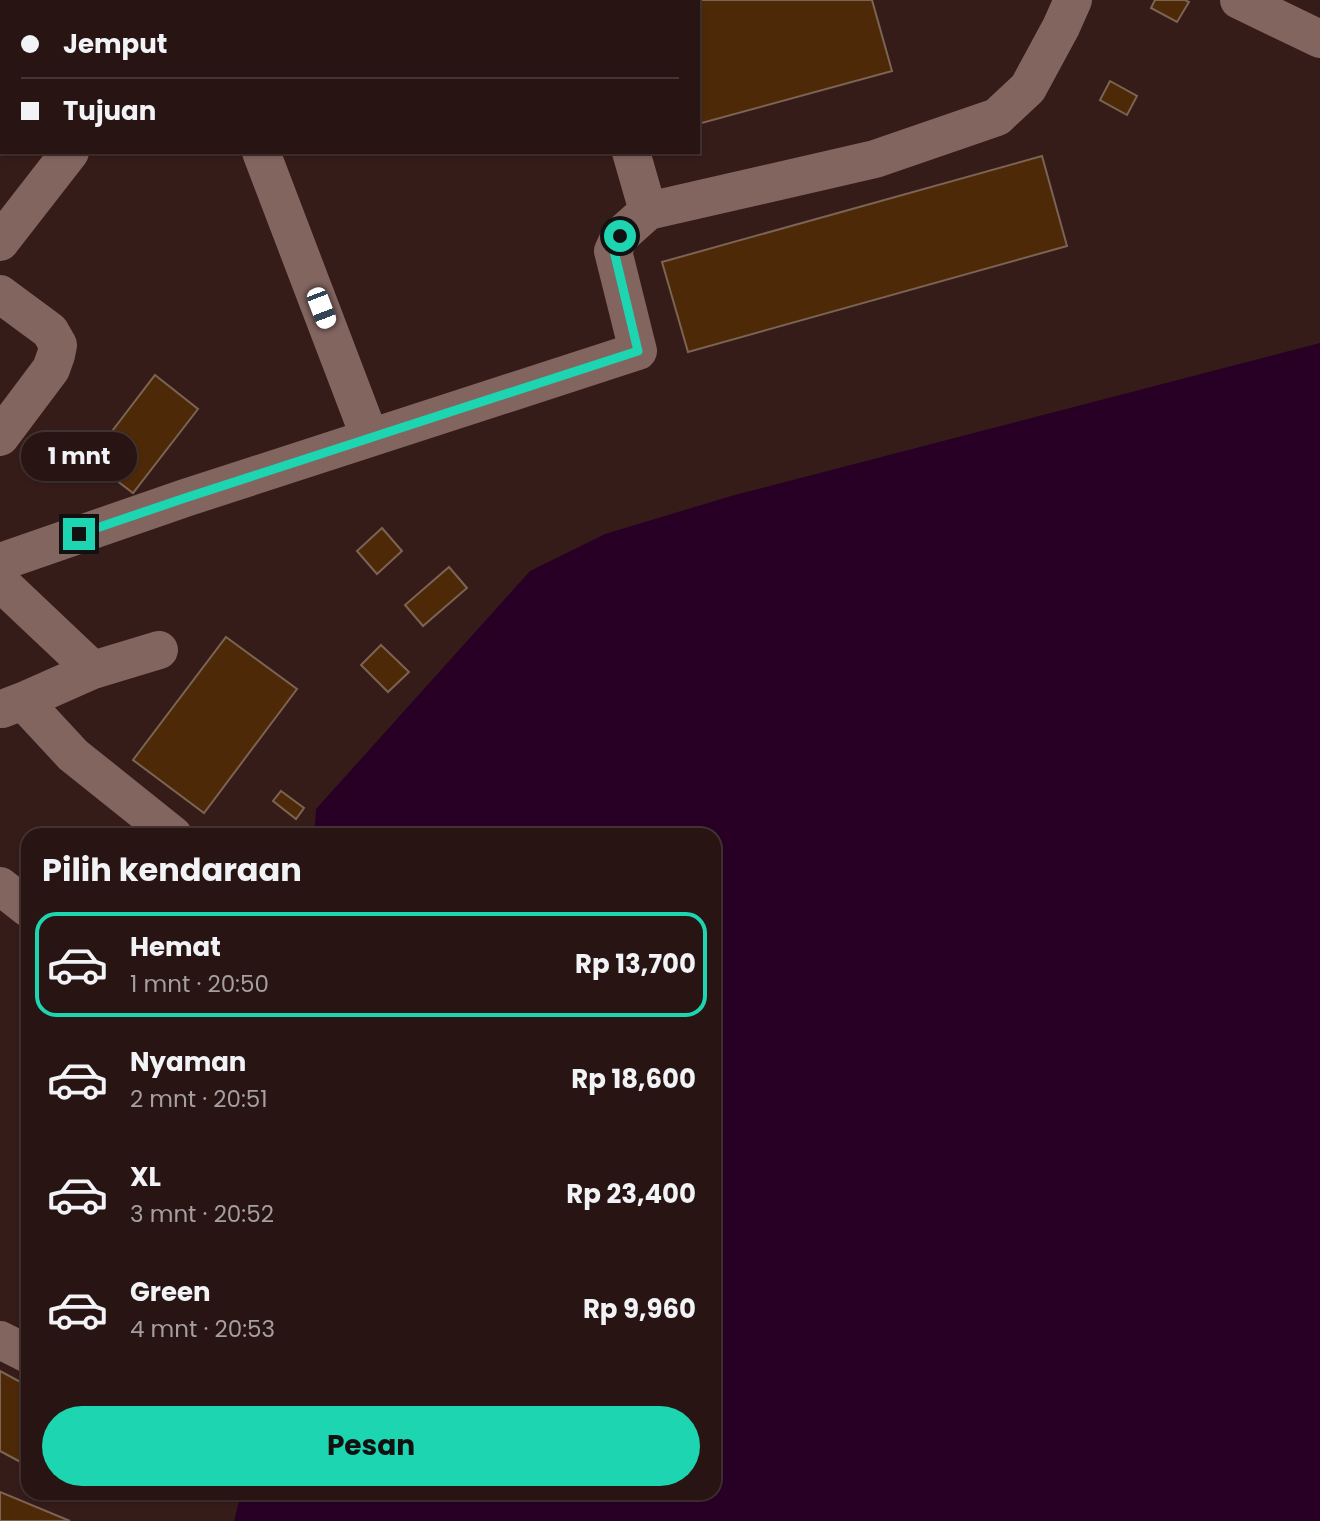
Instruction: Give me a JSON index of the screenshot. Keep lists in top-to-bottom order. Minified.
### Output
{"page":{"banner":["Jemput","Tujuan"],"bubble":"1 mnt","heading":"Pilih kendaraan","list":[{"name":"Hemat","note":"1 mnt · 20:50","value":"Rp 13,700"},{"name":"Nyaman","note":"2 mnt · 20:51","value":"Rp 18,600"},{"name":"XL","note":"3 mnt · 20:52","value":"Rp 23,400"},{"name":"Green","note":"4 mnt · 20:53","value":"Rp 9,960"}],"buttons":"Pesan"}}
